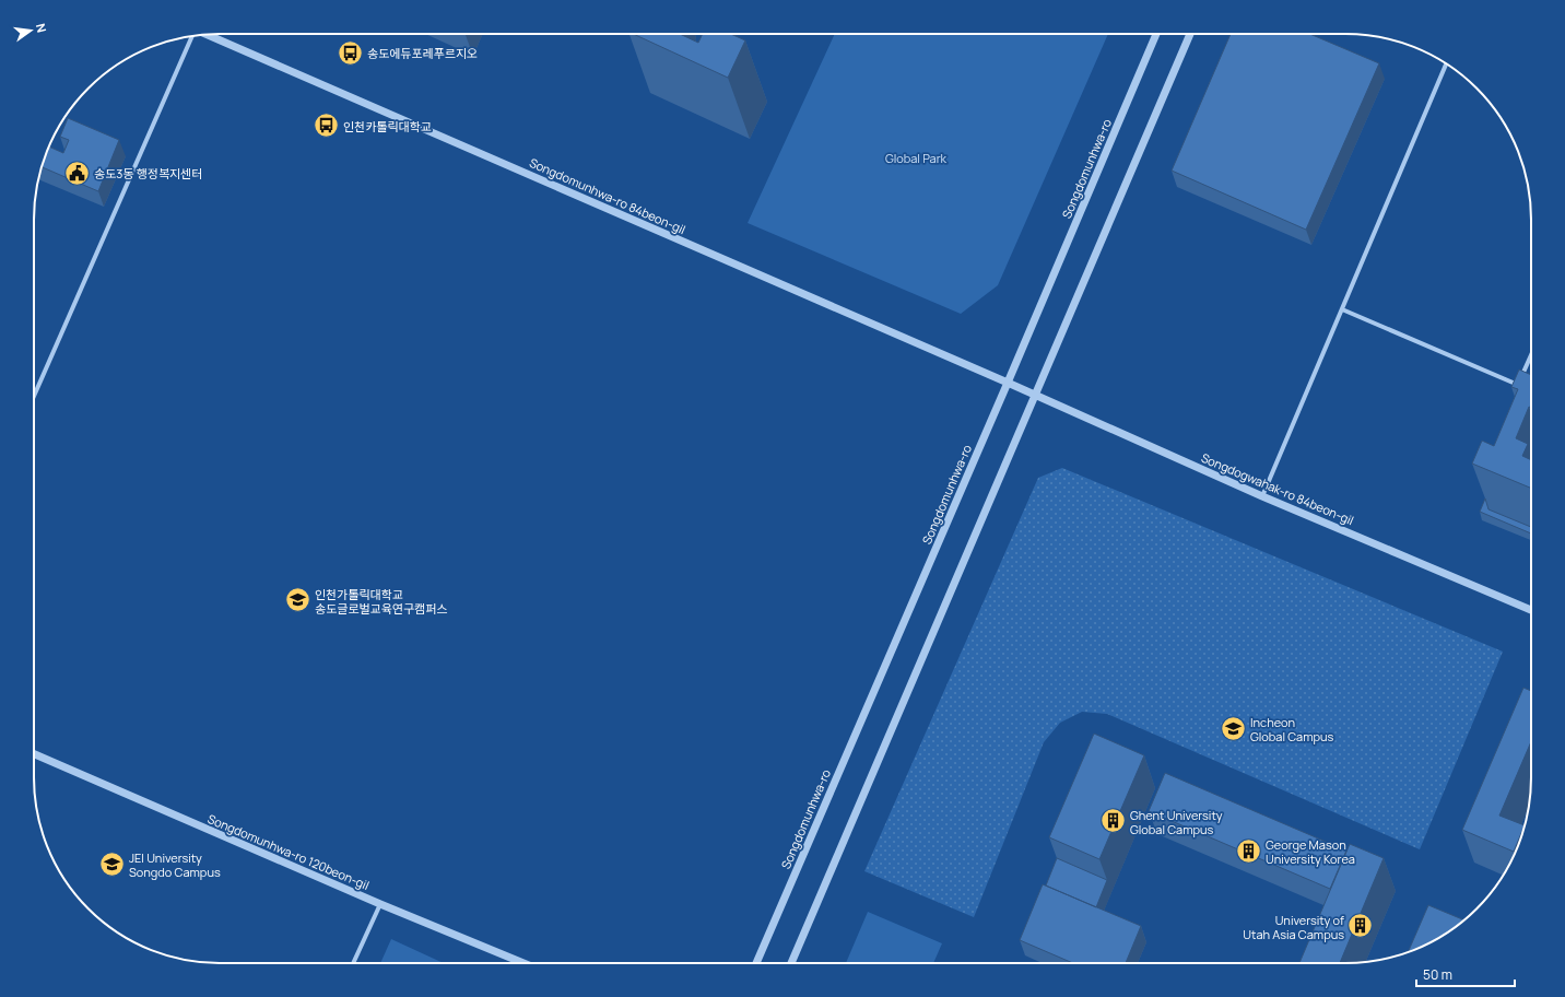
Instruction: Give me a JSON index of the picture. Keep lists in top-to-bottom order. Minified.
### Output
{"streets":{"street":["Songdomunhwa-ro","Songdomunhwa-ro 84beon-gil","Songdogwahak-ro 84beon-gil","Songdomunhwa-ro 120beon-gil"]},"crossings":[["Songdomunhwa-ro","Songdomunhwa-ro 84beon-gil"],["Songdomunhwa-ro","Songdogwahak-ro 84beon-gil"],["Songdomunhwa-ro 84beon-gil","Songdogwahak-ro 84beon-gil"]],"parks":["Global Park"],"places":{"bus stop":["송도에듀포레푸르지오","인천카톨릭대학교"],"public building":["송도3동 행정복지센터"],"school or university":["인천가톨릭대학교 송도글로벌교육연구캠퍼스","Incheon Global Campus","JEI University Songdo Campus"],"building":["Ghent University Global Campus","George Mason University Korea","University of Utah Asia Campus"]},"scale_bar":"50 m","north":"right"}
